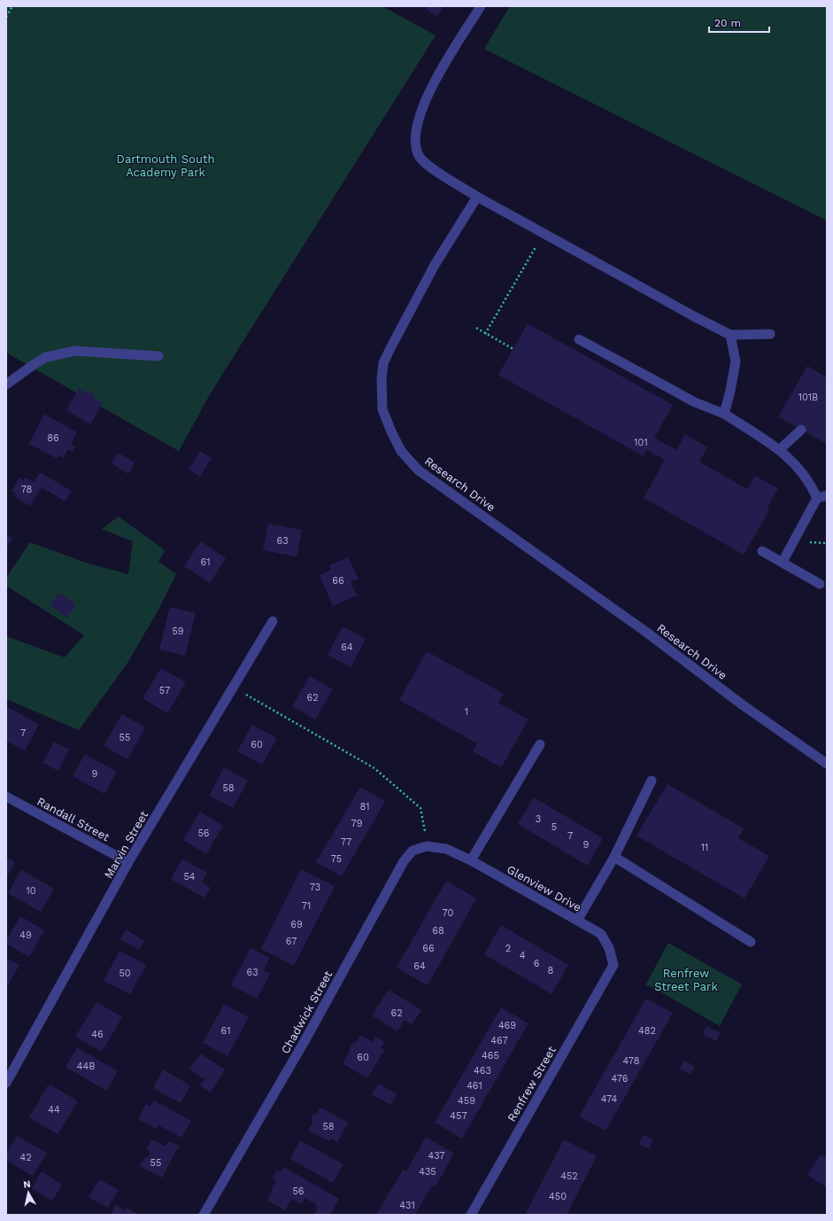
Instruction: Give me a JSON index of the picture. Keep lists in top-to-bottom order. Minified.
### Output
{"streets":{"street":["Research Drive","Randall Street","Marvin Street","Glenview Drive","Chadwick Street","Renfrew Street"]},"crossings":[["Randall Street","Marvin Street"],["Glenview Drive","Chadwick Street"],["Glenview Drive","Renfrew Street"]],"parks":["Dartmouth South Academy Park","Renfrew Street Park"],"house_numbers":["101B","86","101","78","63","61","66","59","64","57","62","1","7","55","60","9","58","81","3","79","5","56","7","77","9","11","75","54","73","10","71","70","69","68","49","67","66","2","4","6","64","8","63","50","62","469","61","482","46","467","465","60","478","44B","463","476","461","474","459","44","457","58","437","42","55","435","452","56","450","431"],"scale_bar":"20 m","north":"top"}
